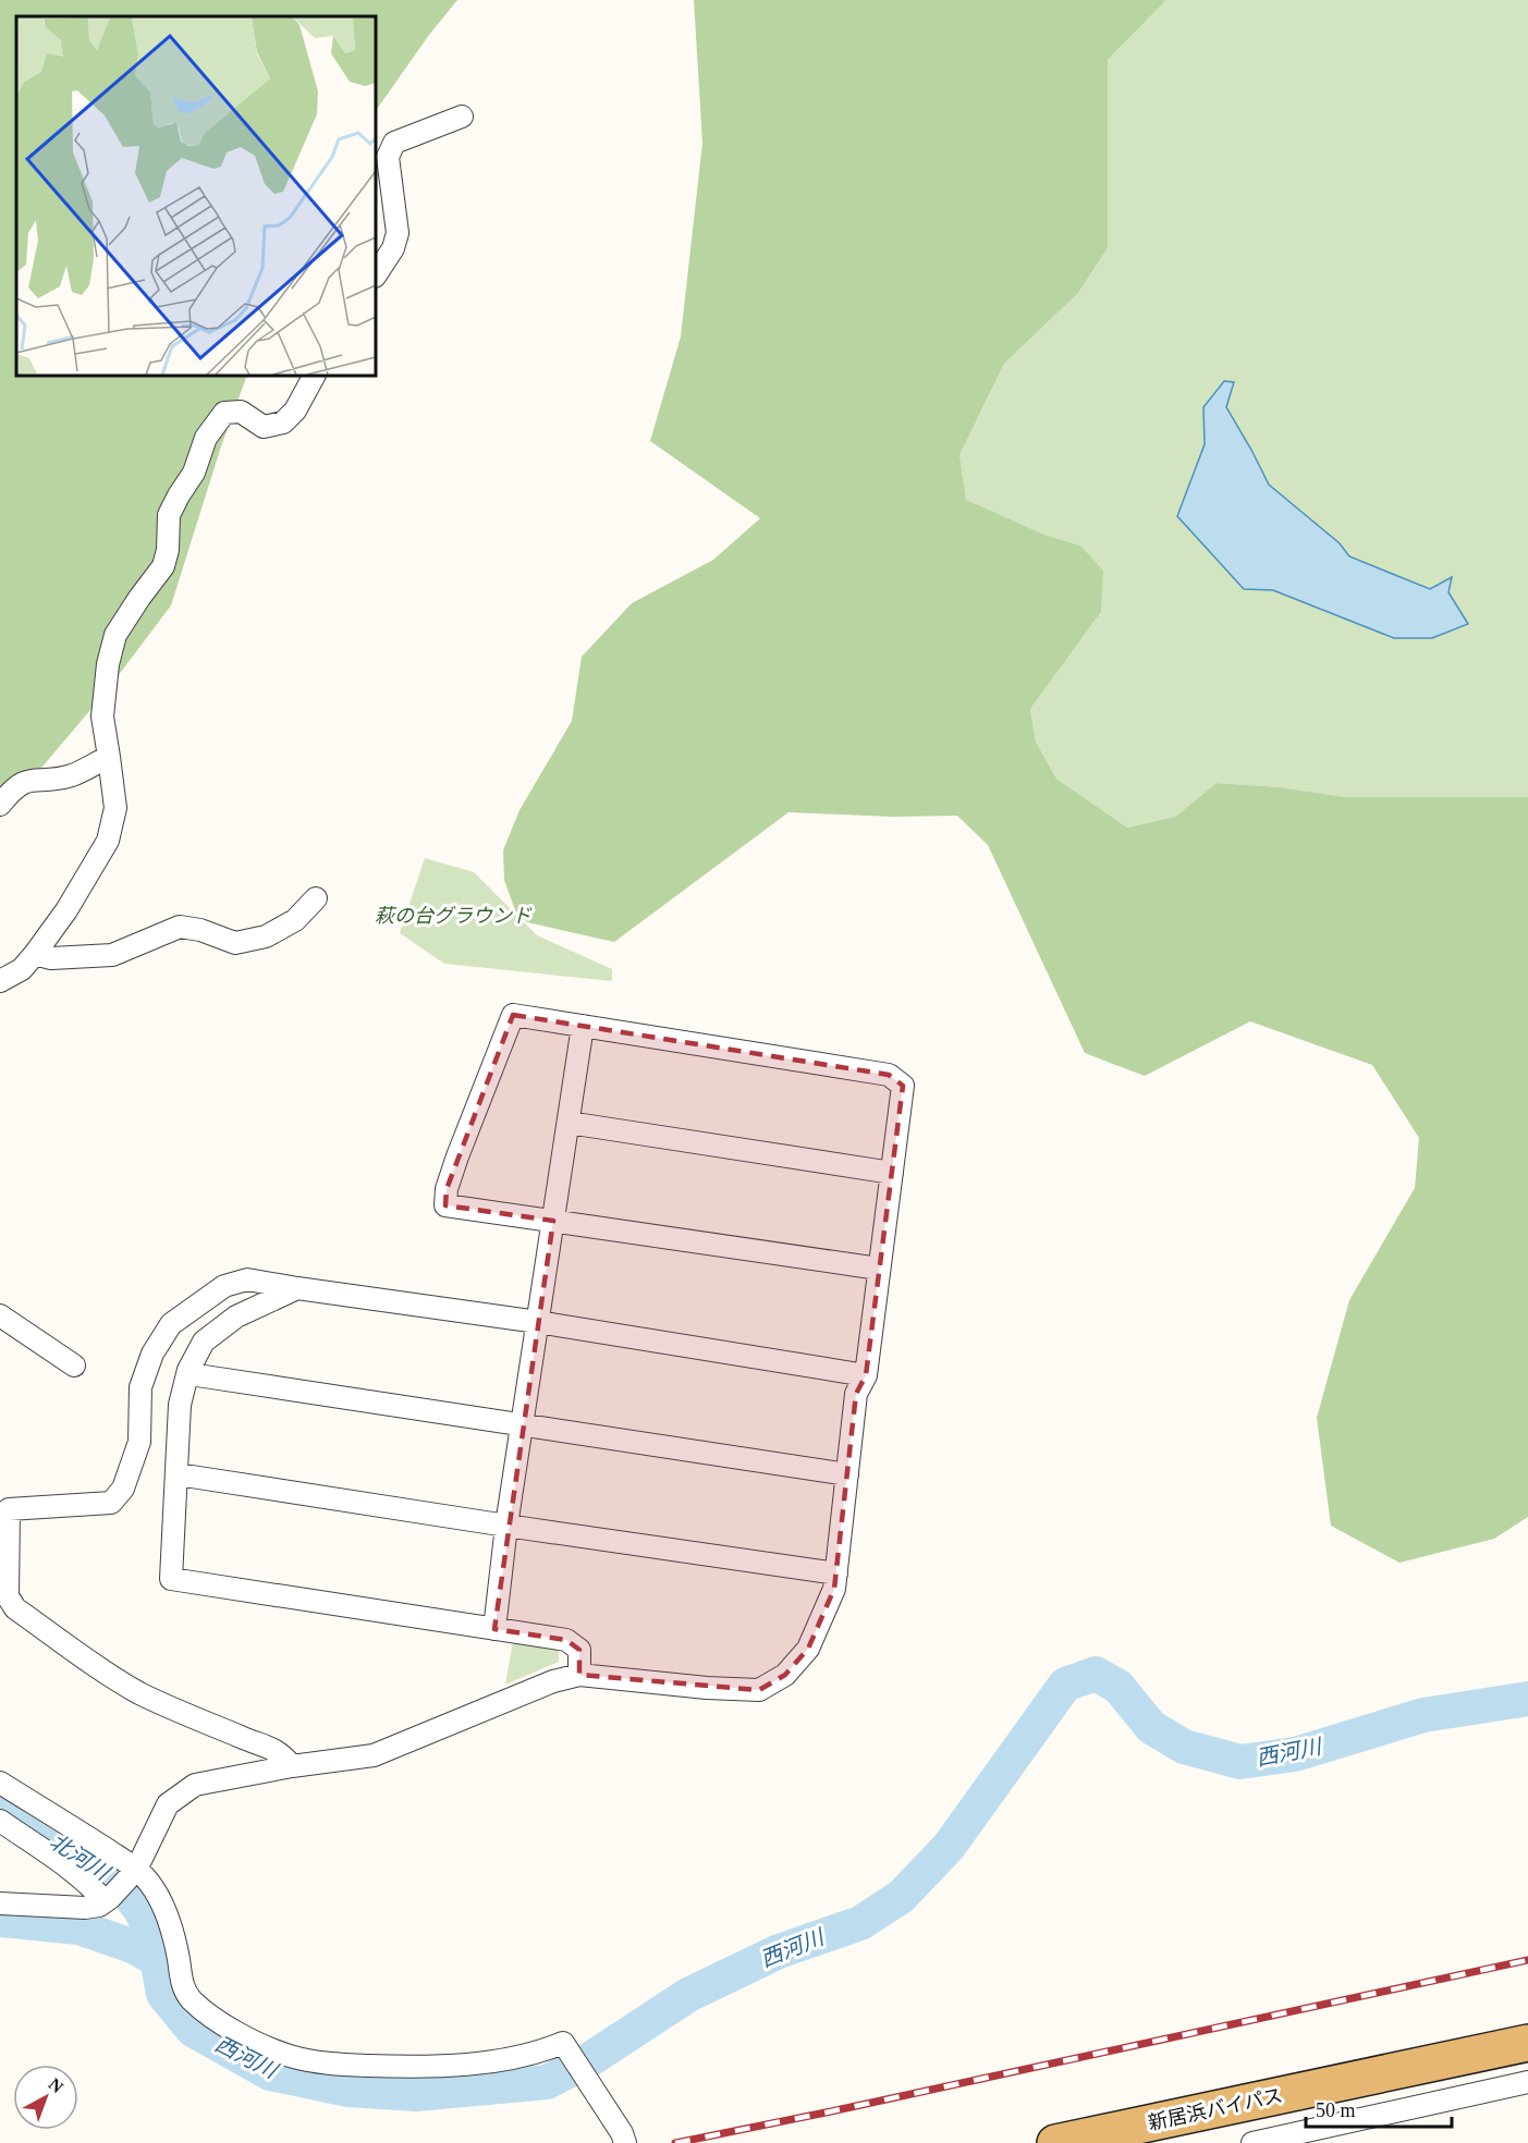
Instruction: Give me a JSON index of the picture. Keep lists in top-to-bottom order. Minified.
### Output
{"streets":{"highway":["新居浜バイパス"]},"water":["西河川","北河川"],"parks":["萩の台グラウンド"],"scale_bar":"50 m","north":"top right"}
